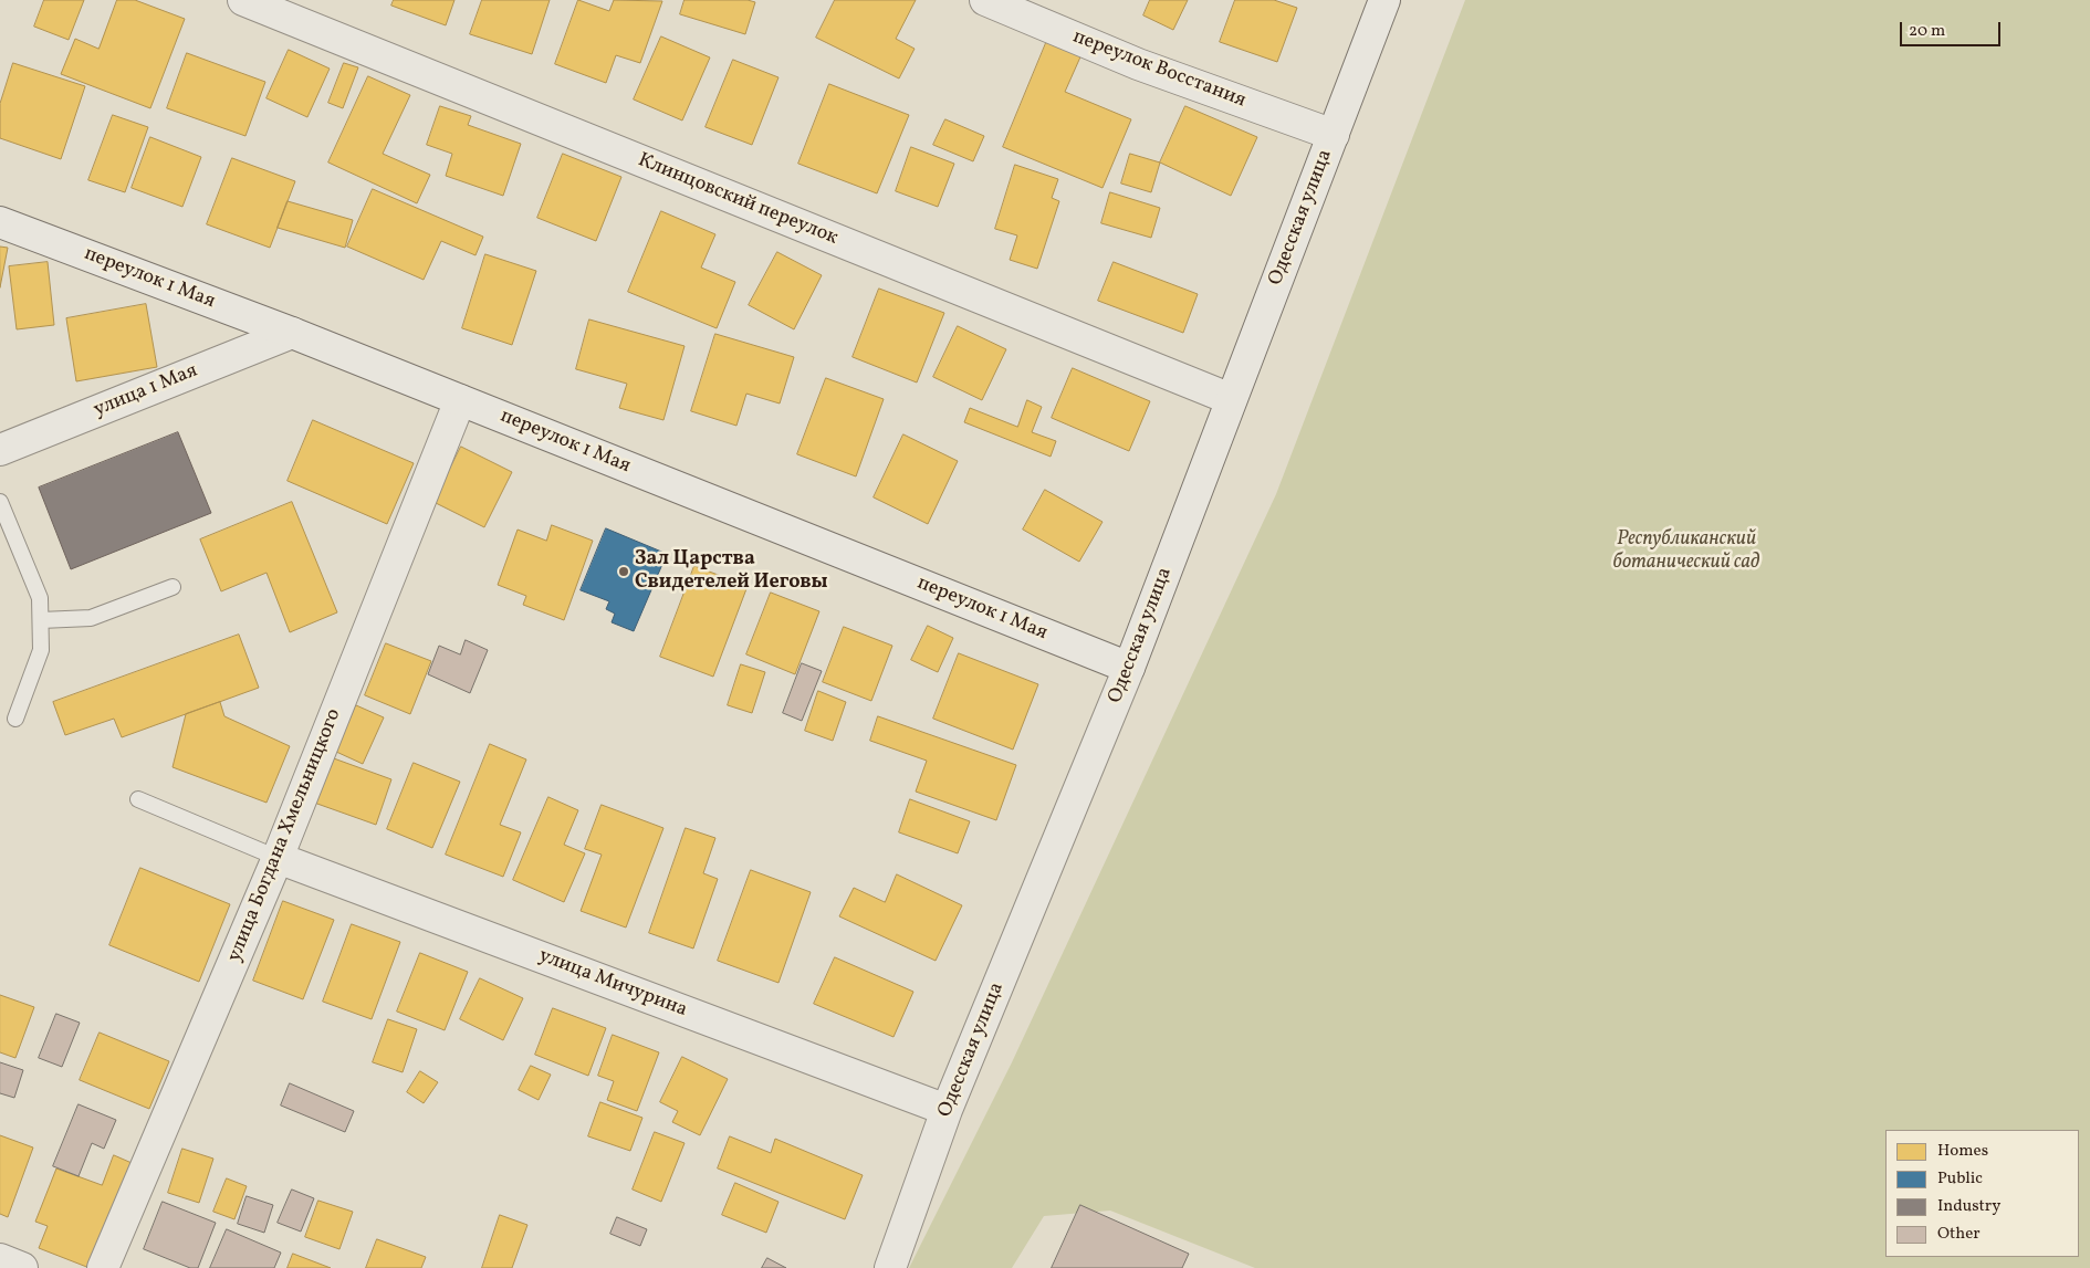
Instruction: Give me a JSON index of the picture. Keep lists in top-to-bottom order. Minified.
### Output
{"streets":{"street":["переулок Восстания","Клинцовский переулок","Одесская улица","переулок 1 Мая","улица 1 Мая","улица Богдана Хмельницкого","улица Мичурина"]},"crossings":[["переулок Восстания","Одесская улица"],["Клинцовский переулок","Одесская улица"],["Одесская улица","переулок 1 Мая"],["Одесская улица","улица Мичурина"],["переулок 1 Мая","улица 1 Мая"],["переулок 1 Мая","улица Богдана Хмельницкого"],["улица Богдана Хмельницкого","улица Мичурина"]],"parks":["Республиканский ботанический сад"],"places":["Зал Царства Свидетелей Иеговы"],"legend":["Homes","Public","Industry","Other"],"scale_bar":"20 m"}
